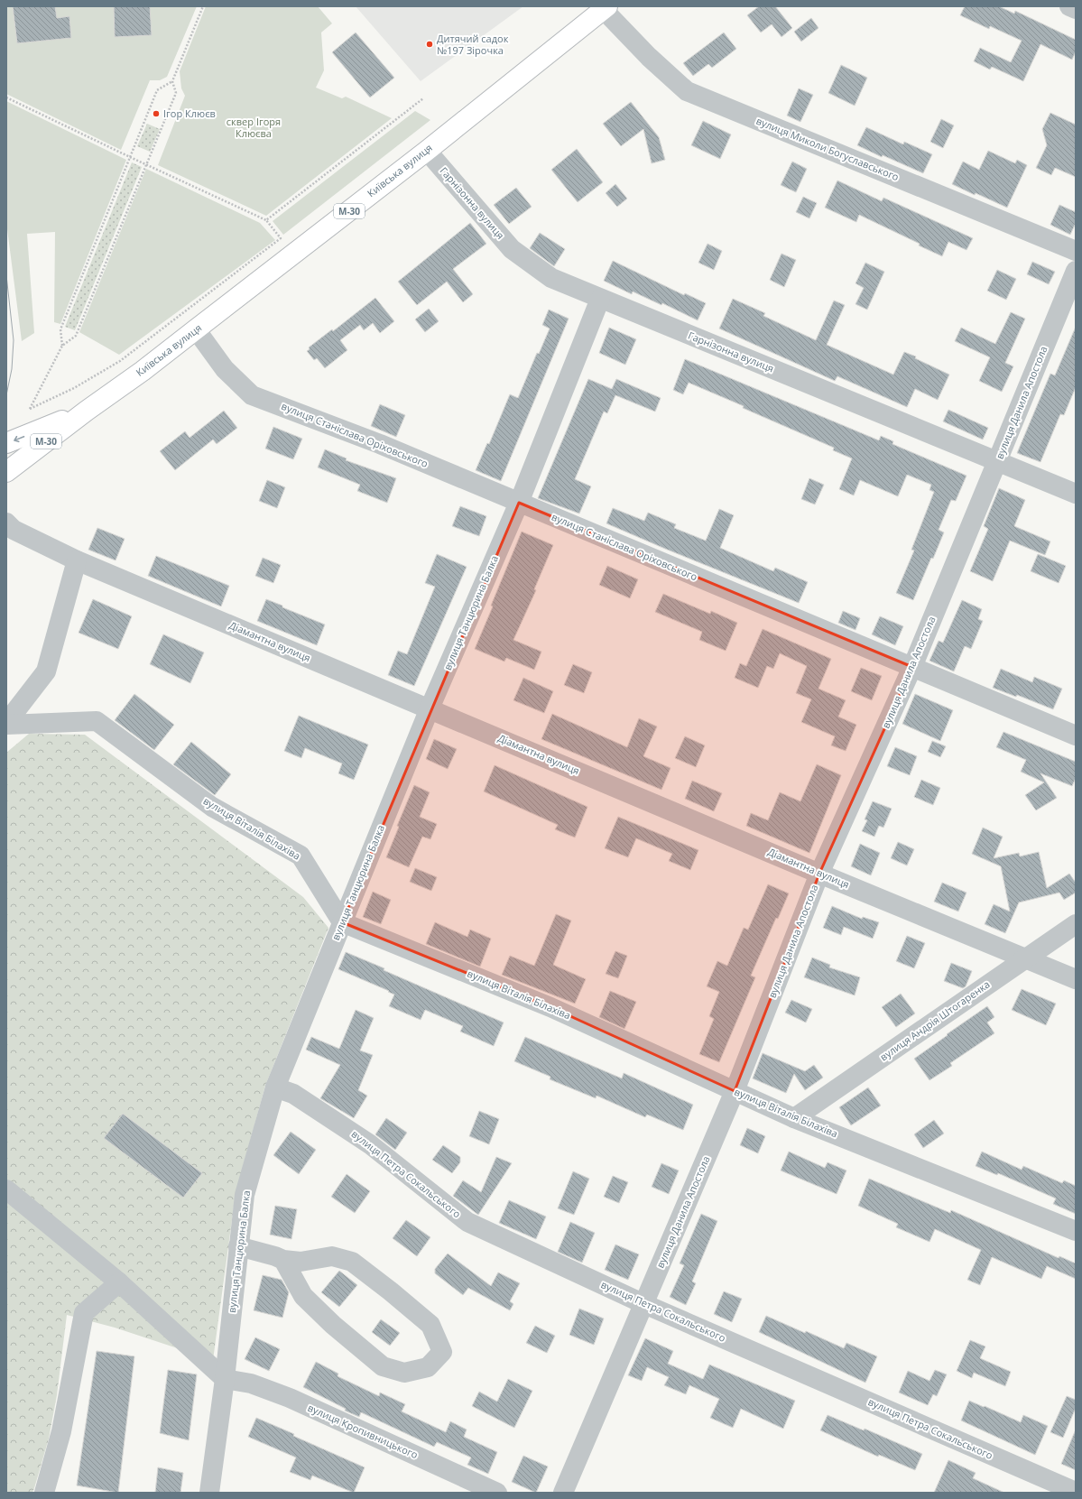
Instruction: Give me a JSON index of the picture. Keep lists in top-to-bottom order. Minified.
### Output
{"streets":{"highway":["Київська вулиця","М-30"],"street":["вулиця Миколи Богуславського","Гарнізонна вулиця","вулиця Данила Апостола","вулиця Станіслава Оріховського","вулиця Танцюрина Балка","Діамантна вулиця","вулиця Віталія Білахіва","вулиця Андрія Штогаренка","вулиця Петра Сокальського","вулиця Кропивницького"]},"crossings":[["вулиця Миколи Богуславського","Київська вулиця"],["Київська вулиця","Гарнізонна вулиця"],["Київська вулиця","вулиця Станіслава Оріховського"],["Гарнізонна вулиця","вулиця Данила Апостола"],["Гарнізонна вулиця","вулиця Танцюрина Балка"],["вулиця Данила Апостола","вулиця Станіслава Оріховського"],["вулиця Данила Апостола","Діамантна вулиця"],["вулиця Данила Апостола","вулиця Віталія Білахіва"],["вулиця Данила Апостола","вулиця Петра Сокальського"],["вулиця Станіслава Оріховського","вулиця Танцюрина Балка"],["вулиця Танцюрина Балка","Діамантна вулиця"],["вулиця Танцюрина Балка","вулиця Віталія Білахіва"],["вулиця Танцюрина Балка","вулиця Петра Сокальського"],["вулиця Танцюрина Балка","вулиця Кропивницького"],["Діамантна вулиця","вулиця Андрія Штогаренка"],["вулиця Віталія Білахіва","вулиця Андрія Штогаренка"]],"parks":["сквер Ігоря Клюєва"],"places":["Дитячий садок №197 Зірочка","Ігор Клюєв"]}
